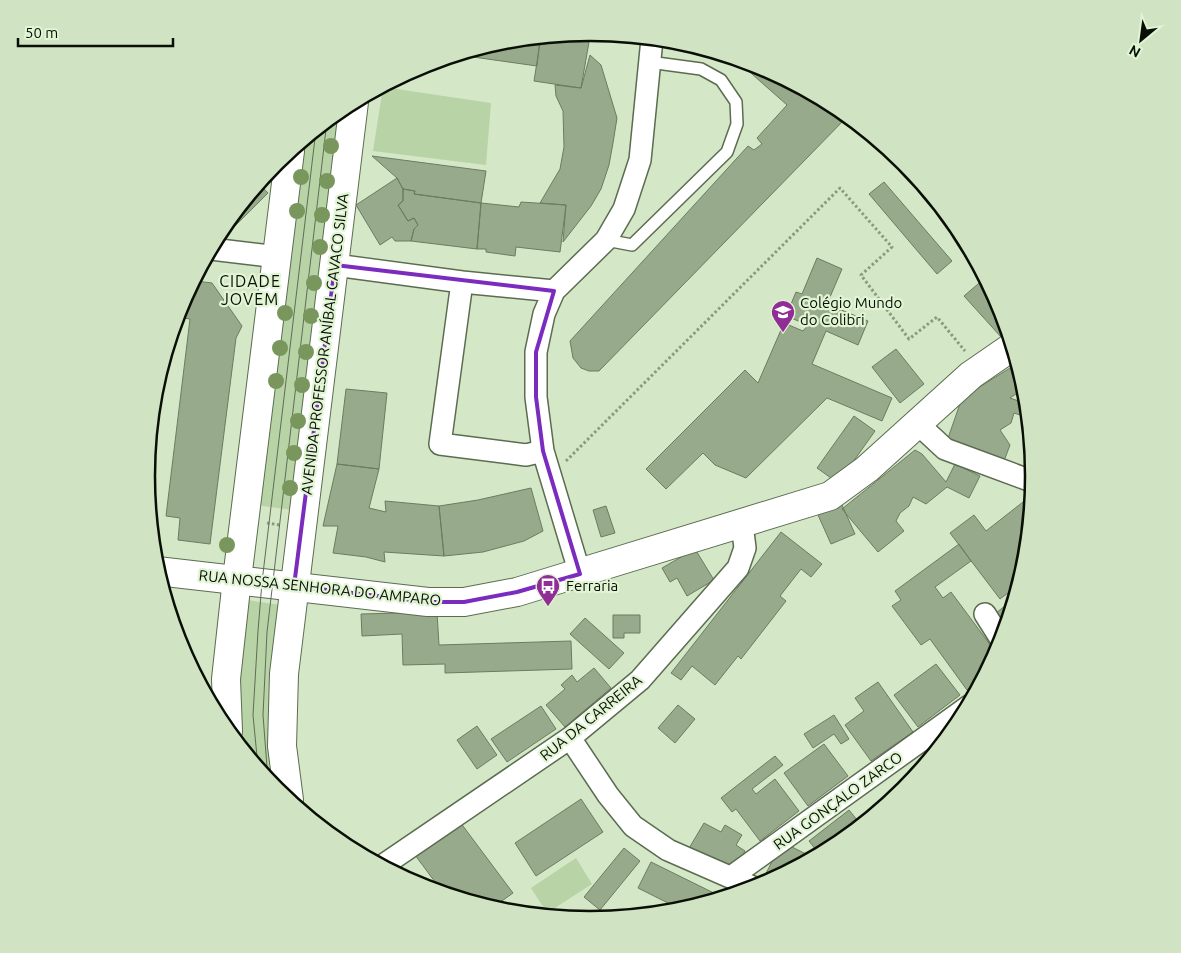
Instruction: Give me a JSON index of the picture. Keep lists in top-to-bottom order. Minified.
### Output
{"streets":{"main road":["AVENIDA PROFESSOR ANÍBAL CAVACO SILVA","RUA NOSSA SENHORA DO AMPARO"],"street":["RUA DA CARREIRA","RUA GONÇALO ZARCO"]},"crossings":[["AVENIDA PROFESSOR ANÍBAL CAVACO SILVA","RUA NOSSA SENHORA DO AMPARO"],["RUA NOSSA SENHORA DO AMPARO","RUA DA CARREIRA"]],"districts":["CIDADE JOVEM"],"places":{"school or university":["Colégio Mundo do Colibri"],"bus stop":["Ferraria"]},"scale_bar":"50 m","north":"bottom left"}
